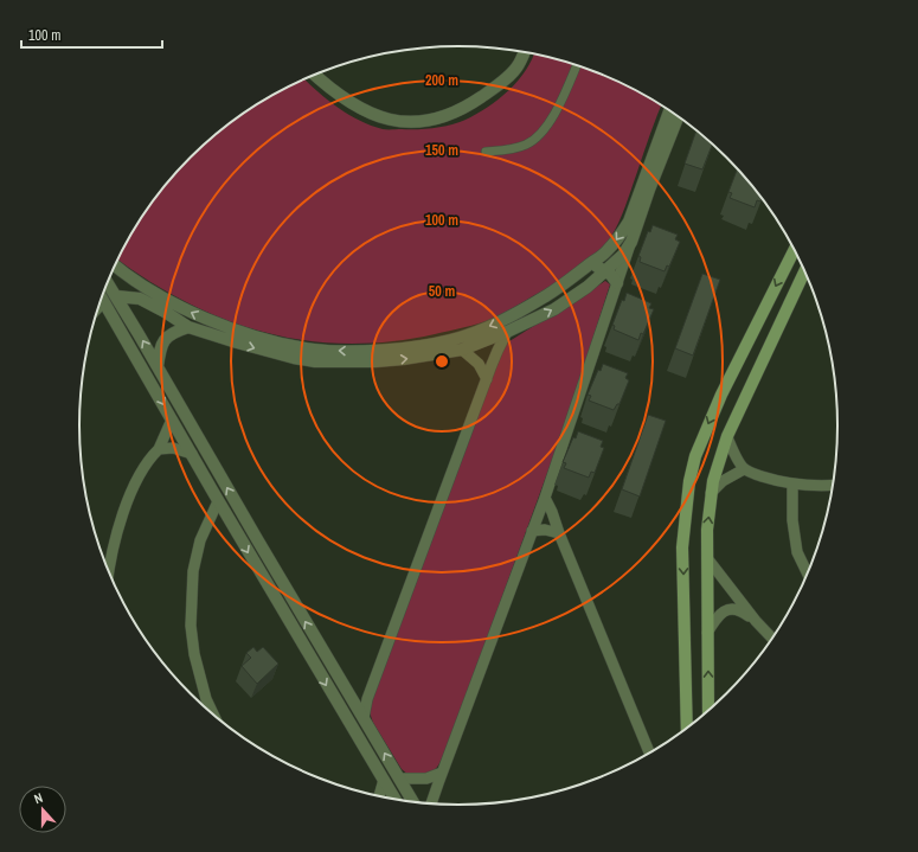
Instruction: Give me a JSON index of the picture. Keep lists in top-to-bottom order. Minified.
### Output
{"scale_bar":"100 m","north":"top","rings":["200 m","150 m","100 m","50 m"]}
